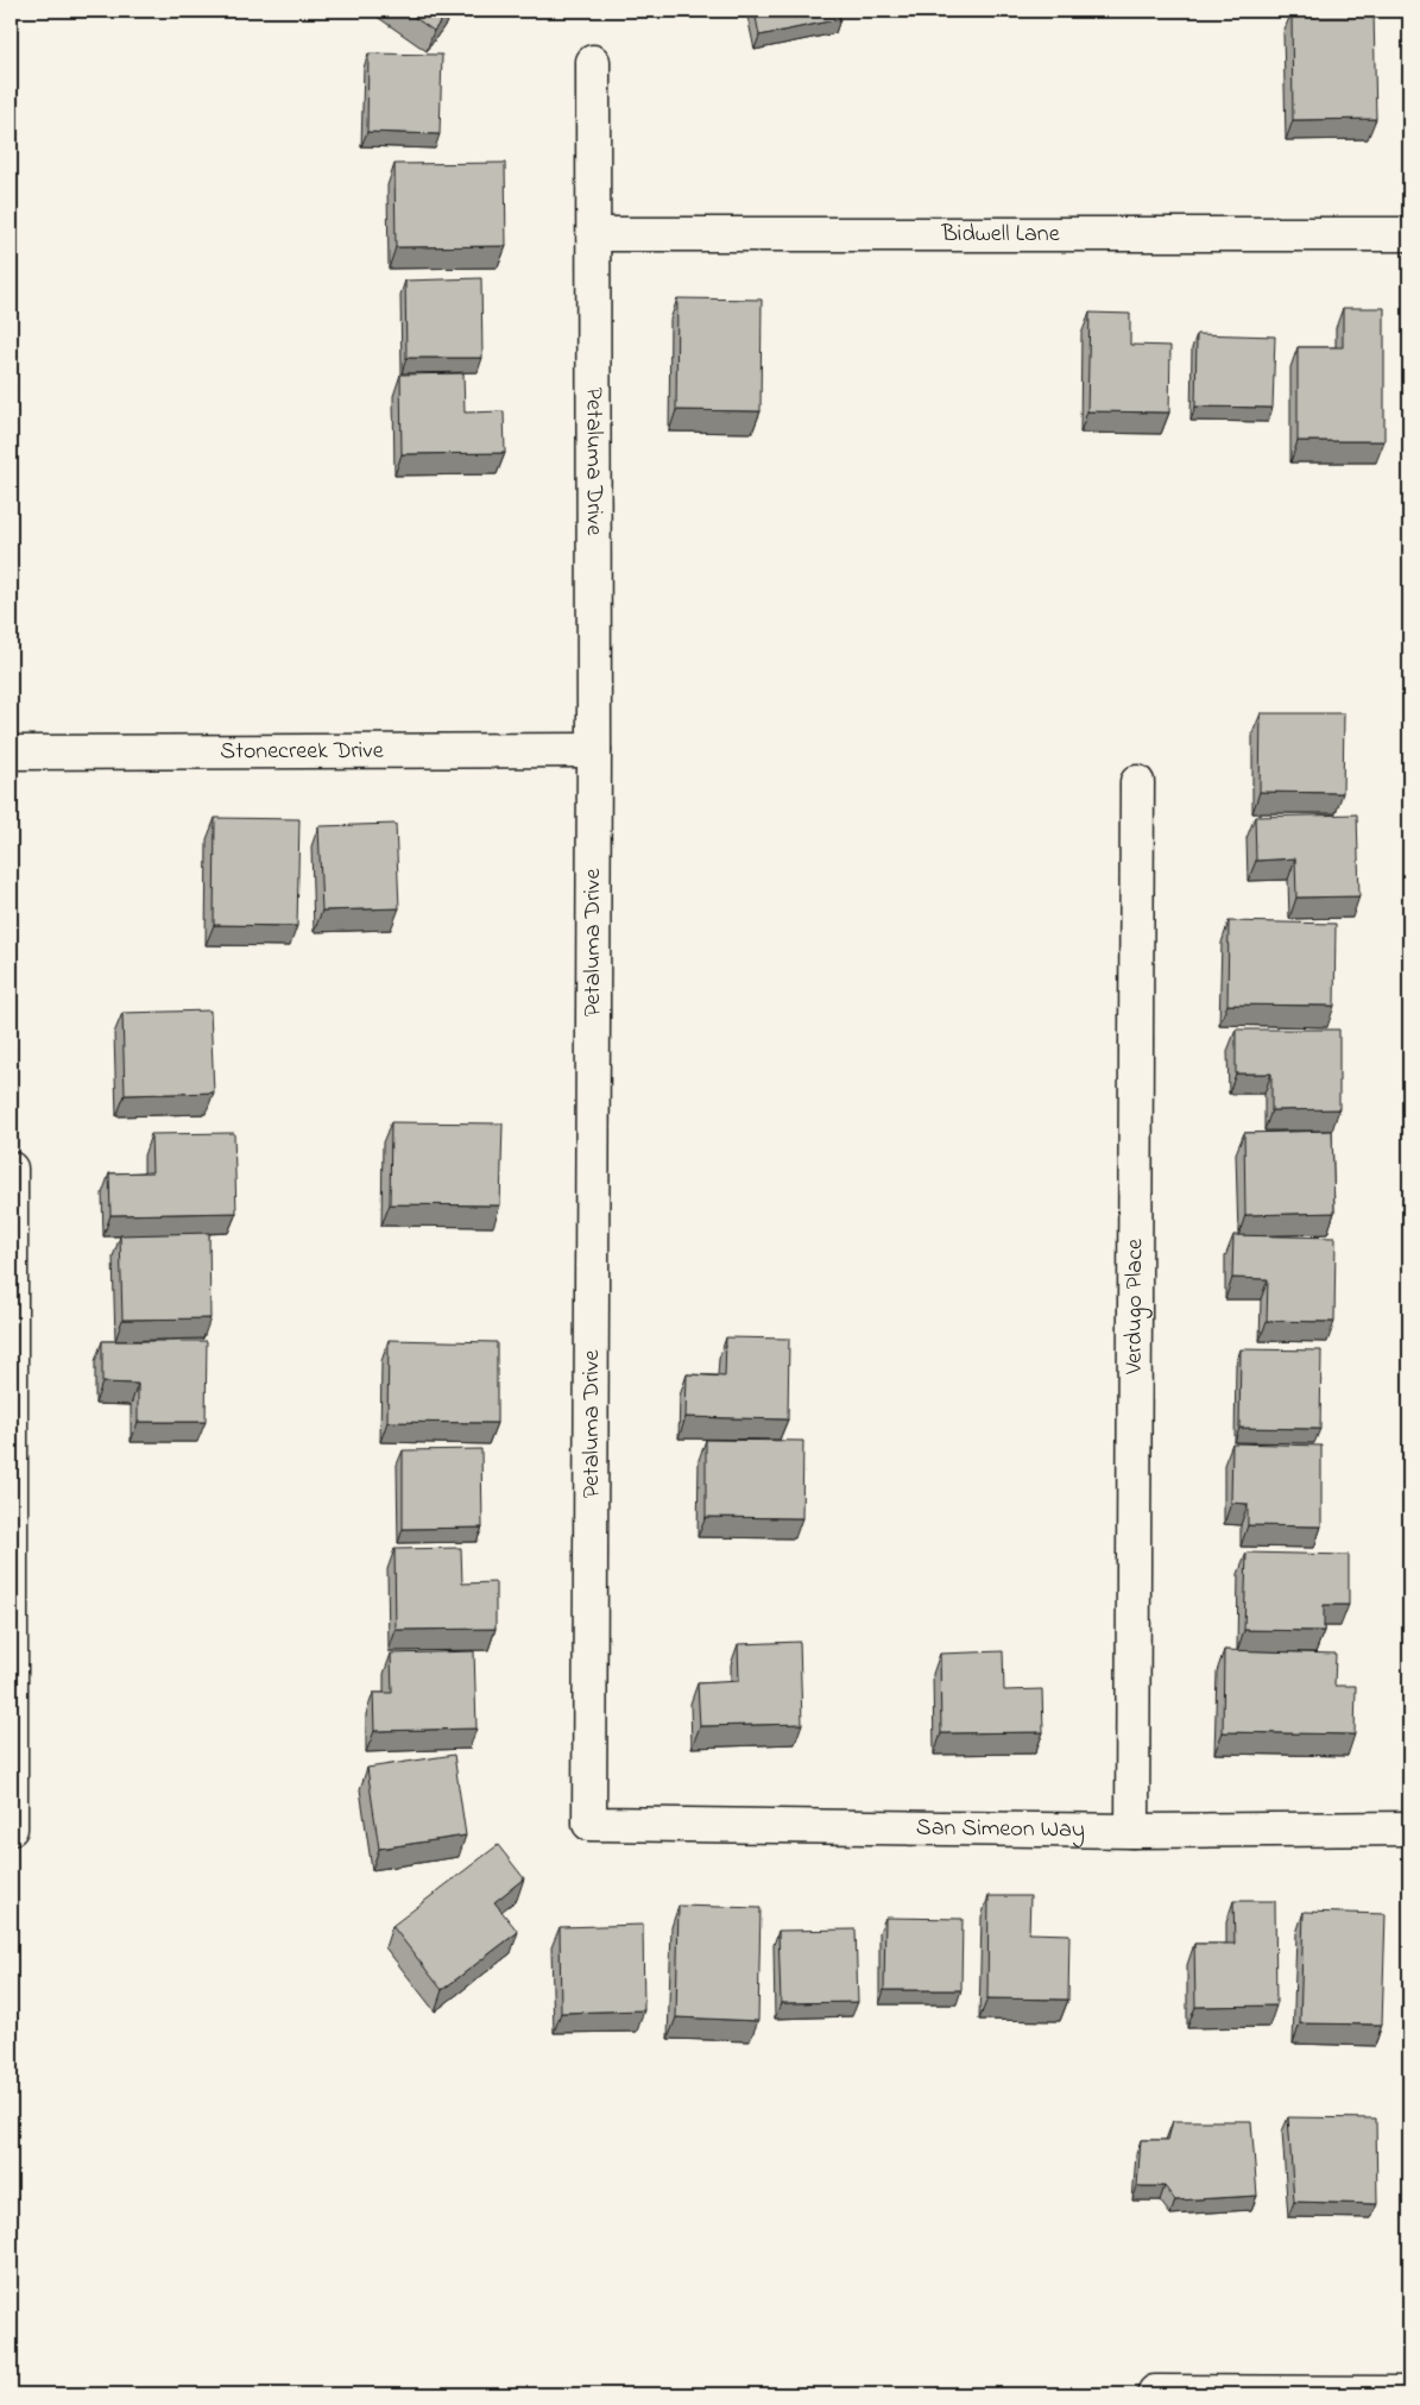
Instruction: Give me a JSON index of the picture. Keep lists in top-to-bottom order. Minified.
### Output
{"streets":{"street":["Bidwell Lane","Petaluma Drive","Stonecreek Drive","Verdugo Place","San Simeon Way"]},"crossings":[["Bidwell Lane","Petaluma Drive"],["Petaluma Drive","Stonecreek Drive"],["Petaluma Drive","San Simeon Way"],["Verdugo Place","San Simeon Way"]]}
